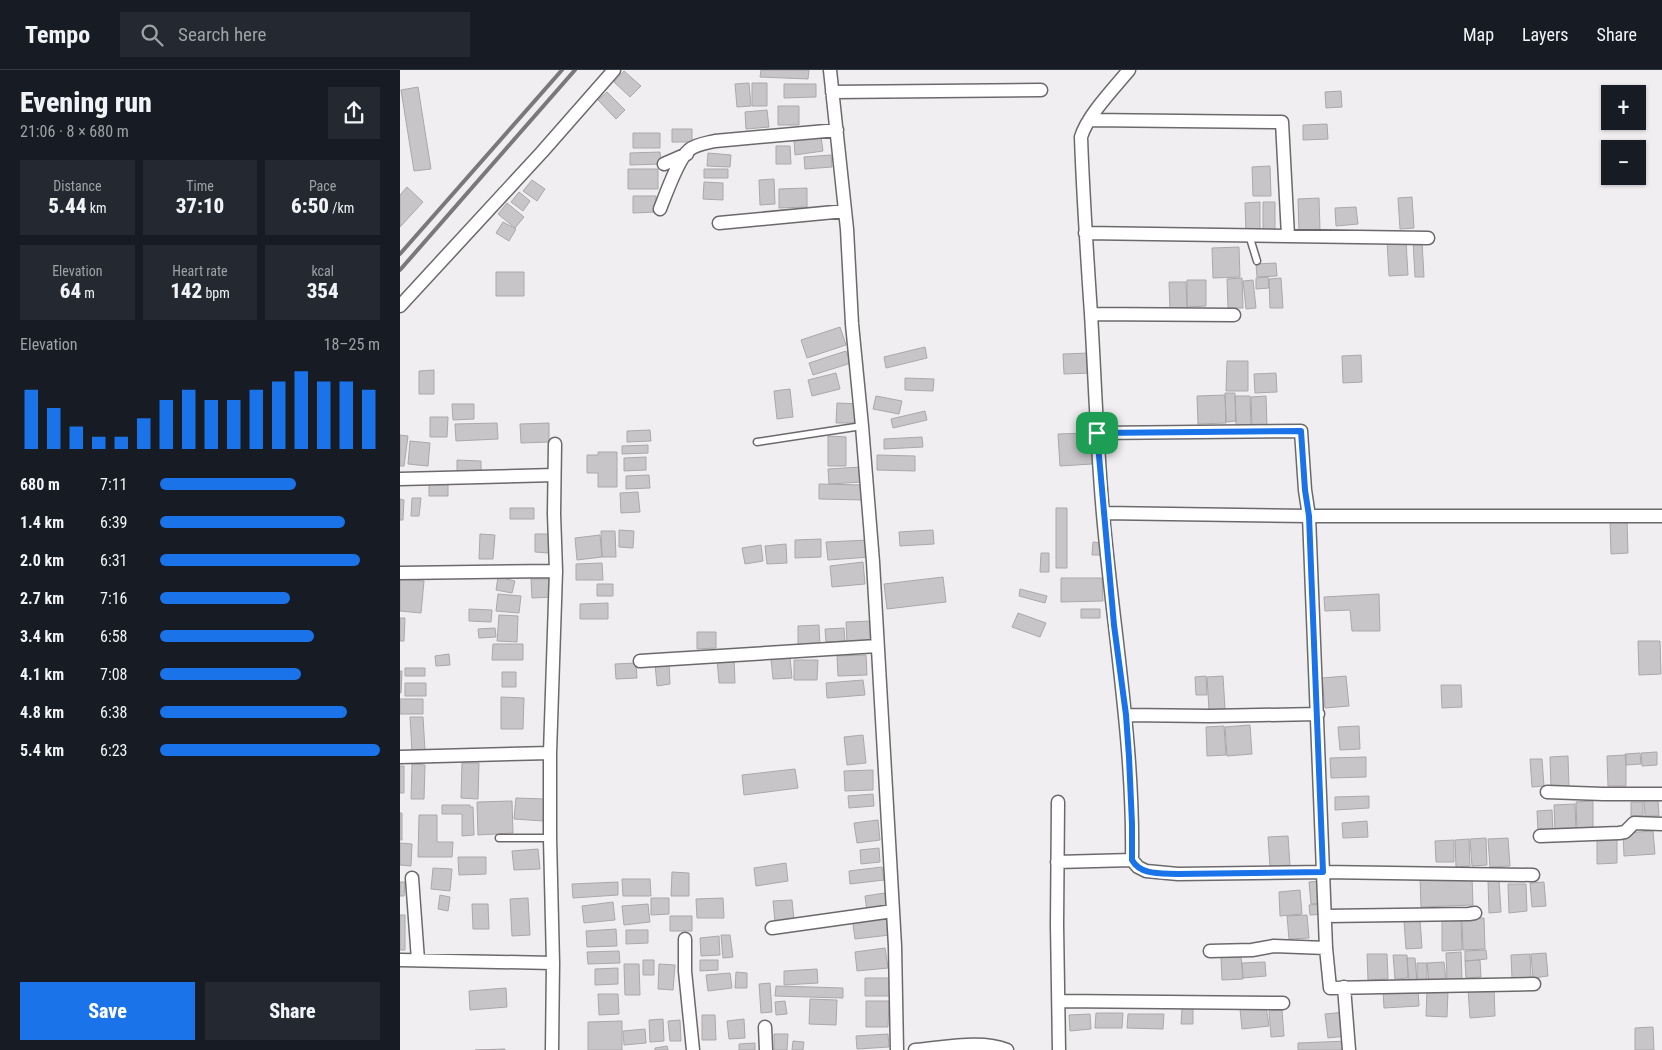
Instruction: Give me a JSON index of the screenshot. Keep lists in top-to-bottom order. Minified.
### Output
{"page":{"header":"Tempo","search":"Search here","nav":["Map","Layers","Share"],"heading":["Evening run","21:06 · 8 × 680 m"],"map_buttons":["+","−"],"stats":[["Distance","5.44 km"],["Time","37:10"],["Pace","6:50 /km"],["Elevation","64 m"],["Heart rate","142 bpm"],["kcal","354"]],"chart":["Elevation","18–25 m"],"list":[{"name":"680 m","note":"7:11"},{"name":"1.4 km","note":"6:39"},{"name":"2.0 km","note":"6:31"},{"name":"2.7 km","note":"7:16"},{"name":"3.4 km","note":"6:58"},{"name":"4.1 km","note":"7:08"},{"name":"4.8 km","note":"6:38"},{"name":"5.4 km","note":"6:23"}],"buttons":["Save","Share"]}}
